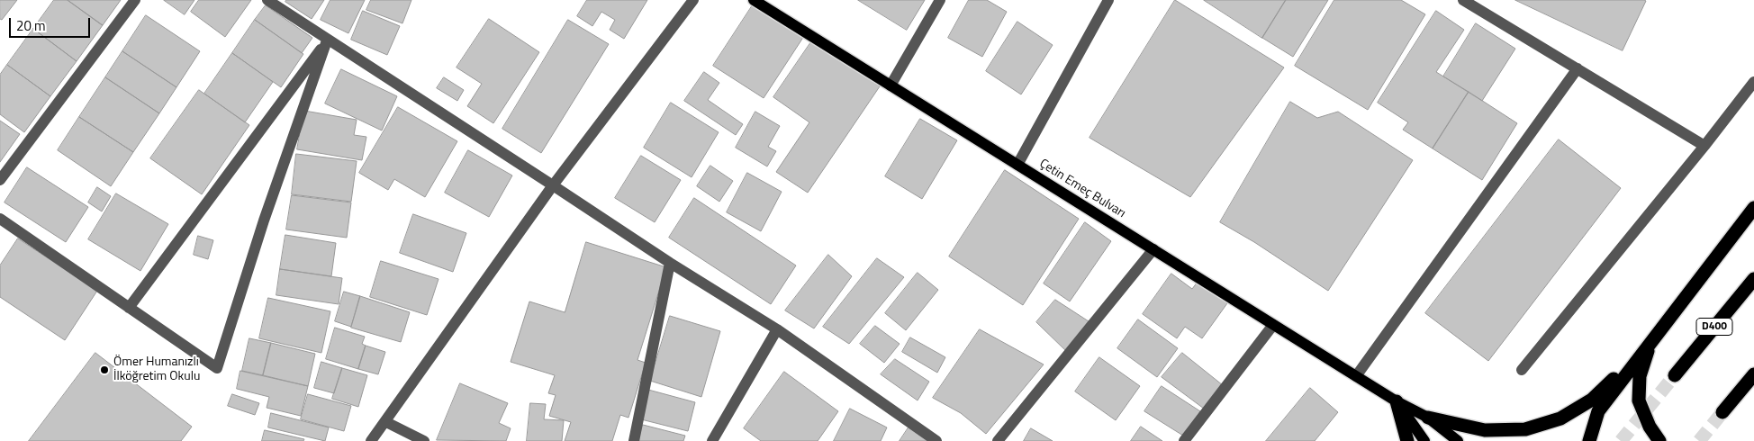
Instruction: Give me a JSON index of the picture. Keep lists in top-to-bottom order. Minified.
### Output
{"streets":{"highway":["D400"],"main road":["Çetin Emeç Bulvarı"]},"places":["Ömer Humanızlı İlköğretim Okulu"],"scale_bar":"20 m"}
